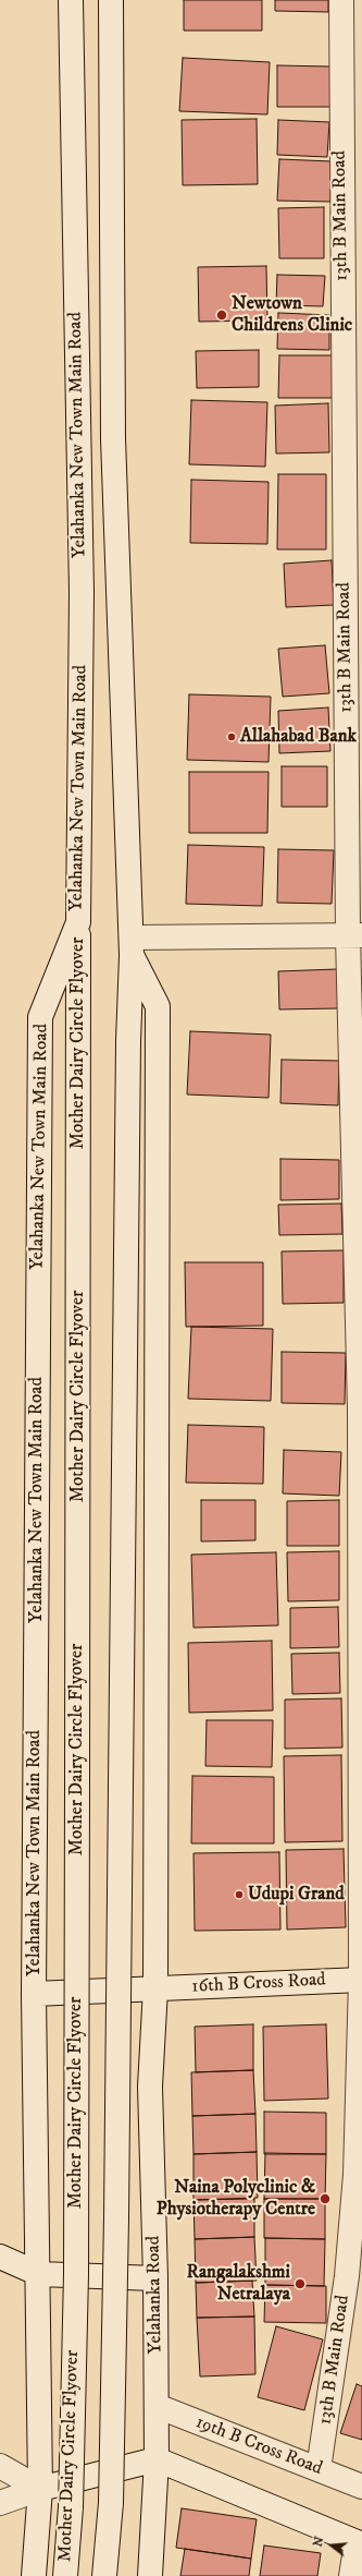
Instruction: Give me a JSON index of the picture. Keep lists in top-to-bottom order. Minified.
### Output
{"streets":{"main road":["13th B Main Road","Yelahanka New Town Main Road","Mother Dairy Circle Flyover","16th B Cross Road","Yelahanka Road","19th B Cross Road"]},"crossings":[["13th B Main Road","16th B Cross Road"],["13th B Main Road","19th B Cross Road"],["Yelahanka New Town Main Road","Mother Dairy Circle Flyover"],["Yelahanka New Town Main Road","16th B Cross Road"],["Yelahanka New Town Main Road","Yelahanka Road"],["16th B Cross Road","Yelahanka Road"],["Yelahanka Road","19th B Cross Road"]],"places":["Newtown Childrens Clinic","Allahabad Bank","Udupi Grand","Naina Polyclinic & Physiotherapy Centre","Rangalakshmi Netralaya"],"north":"left"}
